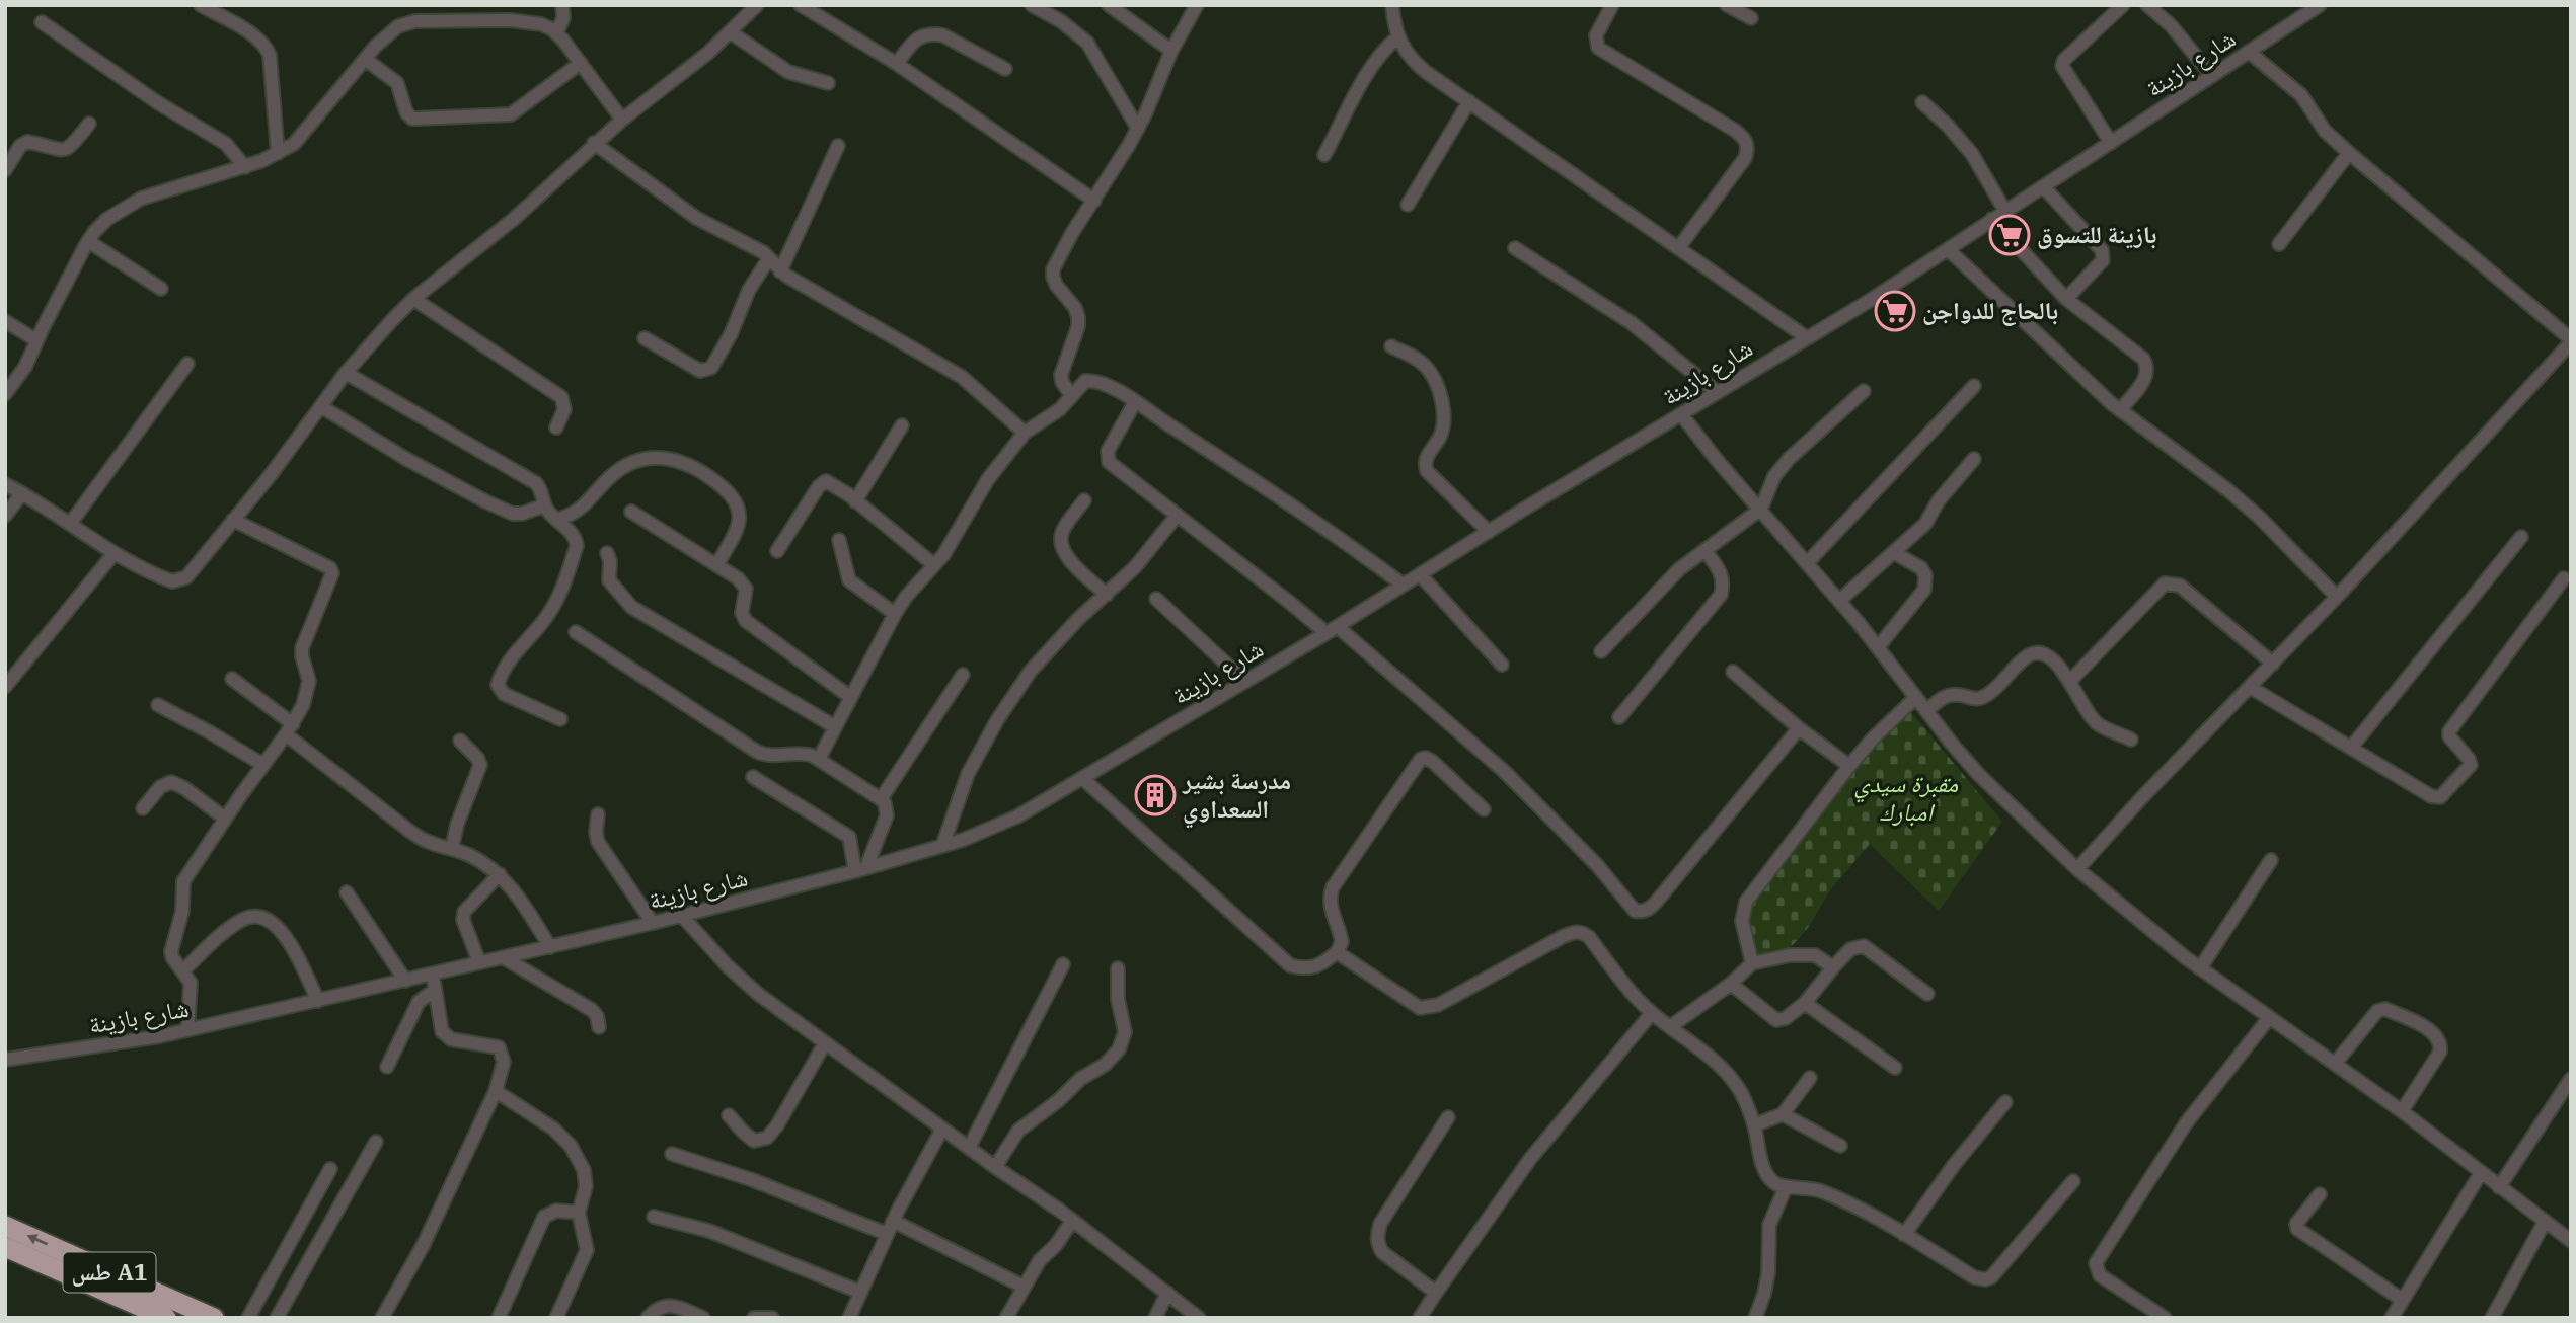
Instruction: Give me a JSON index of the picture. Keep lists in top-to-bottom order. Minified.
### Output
{"streets":{"highway":["طس A1"],"street":["شارع بازينة"]},"parks":["مقبرة سيدي امبارك"],"places":{"supermarket":["بازينة للتسوق","بالحاج للدواجن"],"building":["مدرسة بشير السعداوي"]}}
